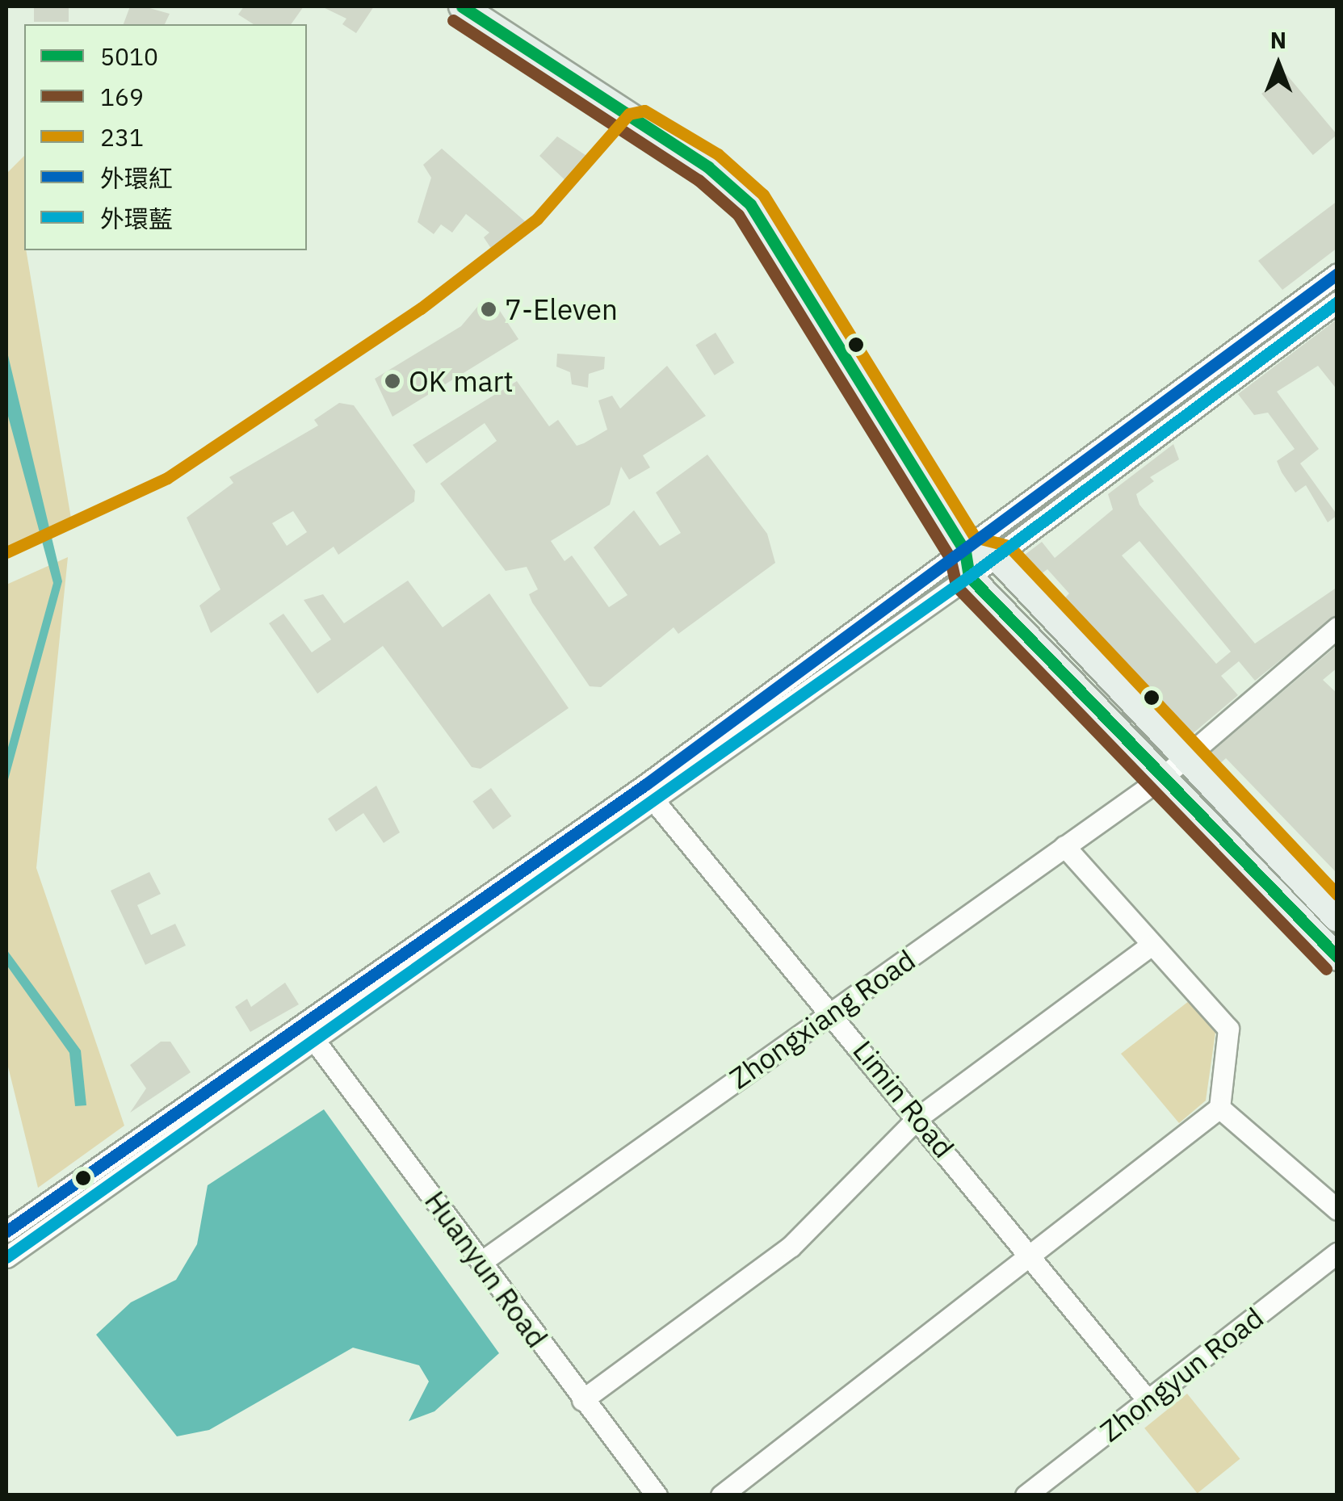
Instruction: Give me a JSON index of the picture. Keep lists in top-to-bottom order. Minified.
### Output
{"streets":{"street":["Zhongxiang Road","Limin Road","Huanyun Road","Zhongyun Road"]},"crossings":[["Zhongxiang Road","Limin Road"],["Zhongxiang Road","Huanyun Road"],["Limin Road","Zhongyun Road"]],"places":["7-Eleven","OK mart"],"lines":["transit line 5010","transit line 169","transit line 231","transit line 外環紅","transit line 外環藍"],"legend":["5010","169","231","外環紅","外環藍"],"north":"top"}
